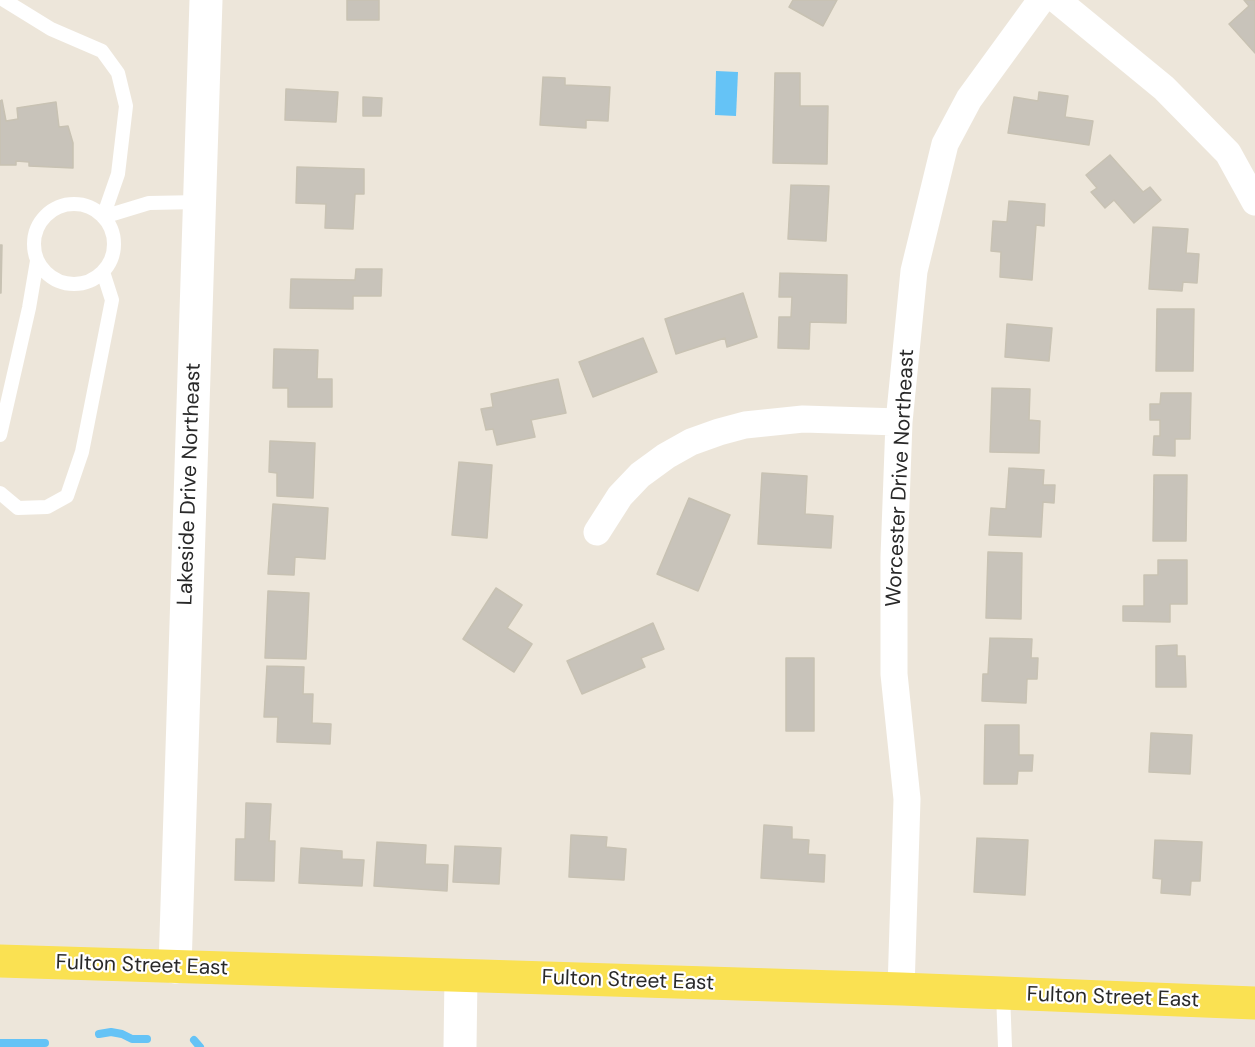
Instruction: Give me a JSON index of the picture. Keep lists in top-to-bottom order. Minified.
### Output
{"streets":{"main road":["Fulton Street East"],"street":["Worcester Drive Northeast","Lakeside Drive Northeast"]},"crossings":[["Worcester Drive Northeast","Fulton Street East"],["Lakeside Drive Northeast","Fulton Street East"]]}
